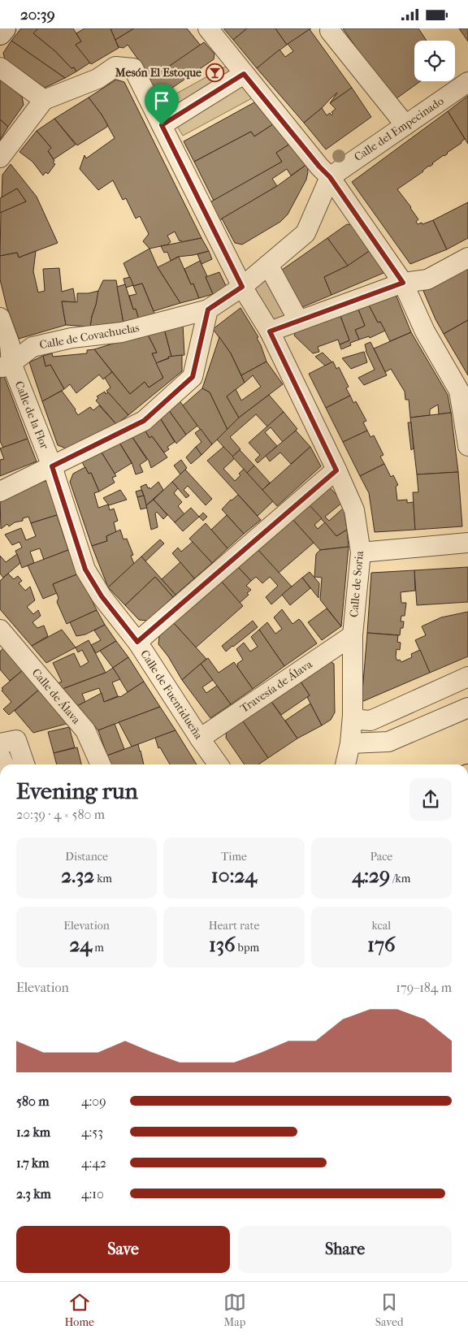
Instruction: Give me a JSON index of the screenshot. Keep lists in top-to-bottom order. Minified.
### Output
{"streets":{"street":["Calle del Empecinado","Calle de Covachuelas","Calle de la Flor","Calle de Soria","Travesía de Álava","Calle de Fuentidueña","Calle de Álava"]},"crossings":[["Calle del Empecinado","Calle de Covachuelas"],["Calle de Covachuelas","Calle de la Flor"],["Calle de Covachuelas","Calle de Soria"],["Calle de la Flor","Calle de Fuentidueña"],["Calle de Soria","Travesía de Álava"],["Travesía de Álava","Calle de Fuentidueña"]],"places":{"bar":["Mesón El Estoque"]},"page":{"status":"20:39","heading":["Evening run","20:39 · 4 × 580 m"],"stats":[["Distance","2.32 km"],["Time","10:24"],["Pace","4:29 /km"],["Elevation","24 m"],["Heart rate","136 bpm"],["kcal","176"]],"chart":["Elevation","179–184 m"],"list":[{"name":"580 m","note":"4:09"},{"name":"1.2 km","note":"4:53"},{"name":"1.7 km","note":"4:42"},{"name":"2.3 km","note":"4:10"}],"buttons":["Save","Share"],"tabs":["Home","Map","Saved"]}}
